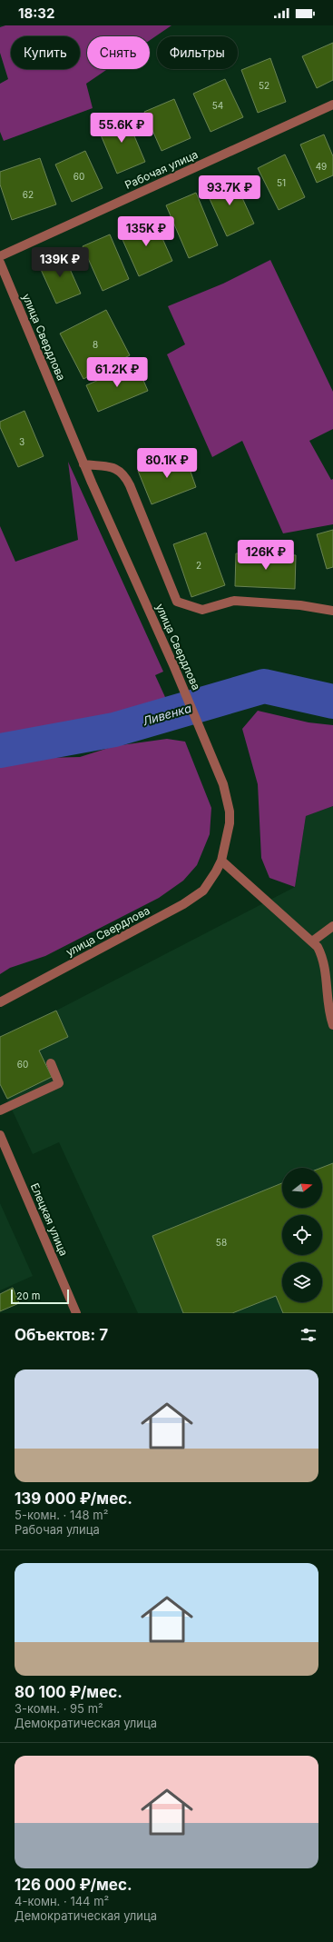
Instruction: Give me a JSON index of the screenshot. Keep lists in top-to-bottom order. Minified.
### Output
{"streets":{"street":["Рабочая улица","улица Свердлова","Елецкая улица"]},"water":["Ливенка"],"house_numbers":["52","54","49","60","51","62","8","3","2","60","58"],"scale_bar":"20 m","north":"right","page":{"status":"18:32","chip":["Купить","Снять","Фильтры"],"price":["55.6K ₽","93.7K ₽","135K ₽","139K ₽","61.2K ₽","80.1K ₽","126K ₽"],"scale":"20 m","heading":"Объектов: 7","list":[{"name":"139 000 ₽/мес.","note":"5-комн. · 148 m² · Рабочая улица"},{"name":"80 100 ₽/мес.","note":"3-комн. · 95 m² · Демократическая улица"},{"name":"126 000 ₽/мес.","note":"4-комн. · 144 m² · Демократическая улица"}]}}
